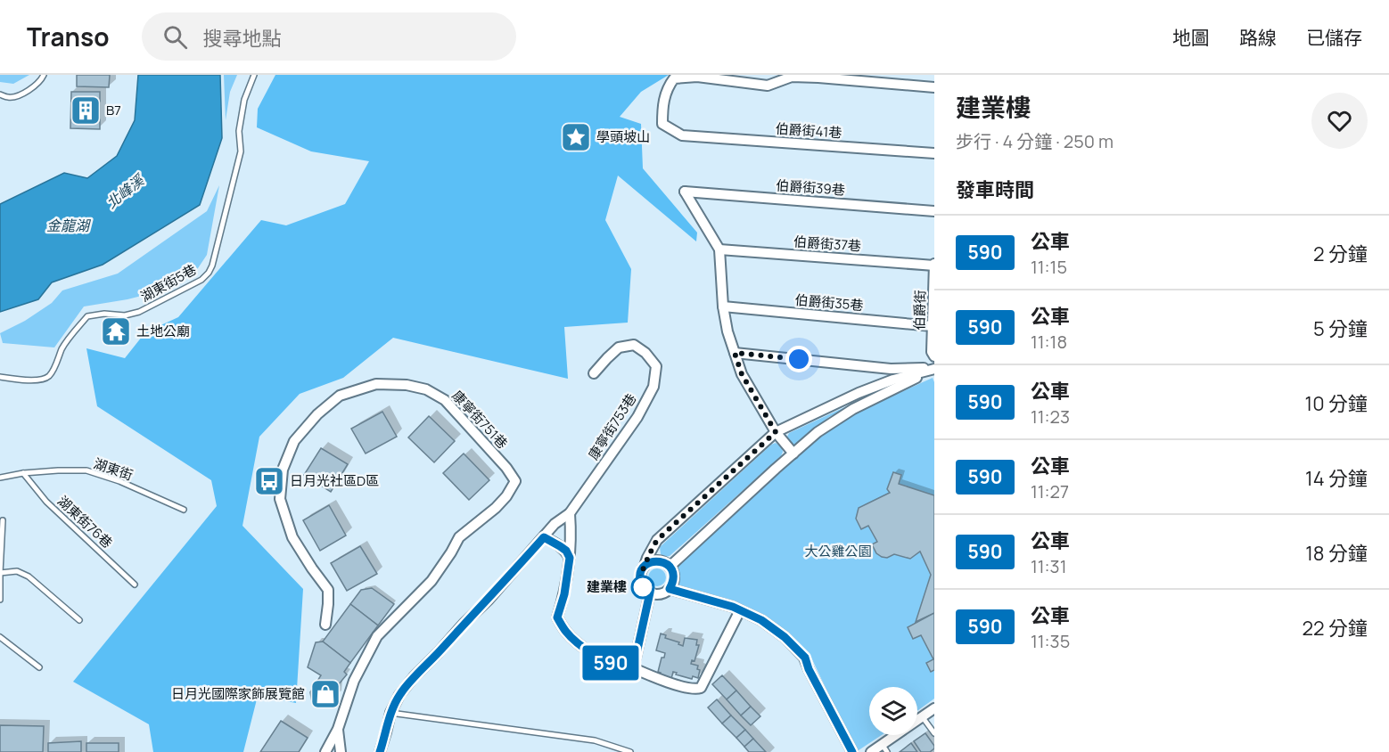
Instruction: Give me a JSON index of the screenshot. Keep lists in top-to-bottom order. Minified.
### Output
{"streets":{"street":["伯爵街41巷","伯爵街39巷","伯爵街37巷","伯爵街35巷","伯爵街","康寧街751巷","康寧街753巷"],"lane":["湖東街5巷","湖東街","湖東街76巷"]},"crossings":[["伯爵街39巷","伯爵街37巷"],["伯爵街37巷","伯爵街"],["伯爵街35巷","伯爵街"],["湖東街","湖東街76巷"]],"water":["北峰溪","金龍湖"],"parks":["大公雞公園"],"places":{"building":["B7"],"place":["學頭坡山"],"temple":["土地公廟"],"bus stop":["日月光社區D區"],"other":["建業樓"],"shop":["日月光國際家飾展覽館"]},"lines":["bus line 590"],"page":{"header":"Transo","search":"搜尋地點","nav":["地圖","路線","已儲存"],"on_map":"590","heading":[["建業樓","步行 · 4 分鐘 · 250 m"],"發車時間"],"list":[{"mark":"590","name":"公車","note":"11:15","value":"2 分鐘"},{"mark":"590","name":"公車","note":"11:18","value":"5 分鐘"},{"mark":"590","name":"公車","note":"11:23","value":"10 分鐘"},{"mark":"590","name":"公車","note":"11:27","value":"14 分鐘"},{"mark":"590","name":"公車","note":"11:31","value":"18 分鐘"},{"mark":"590","name":"公車","note":"11:35","value":"22 分鐘"}]}}
